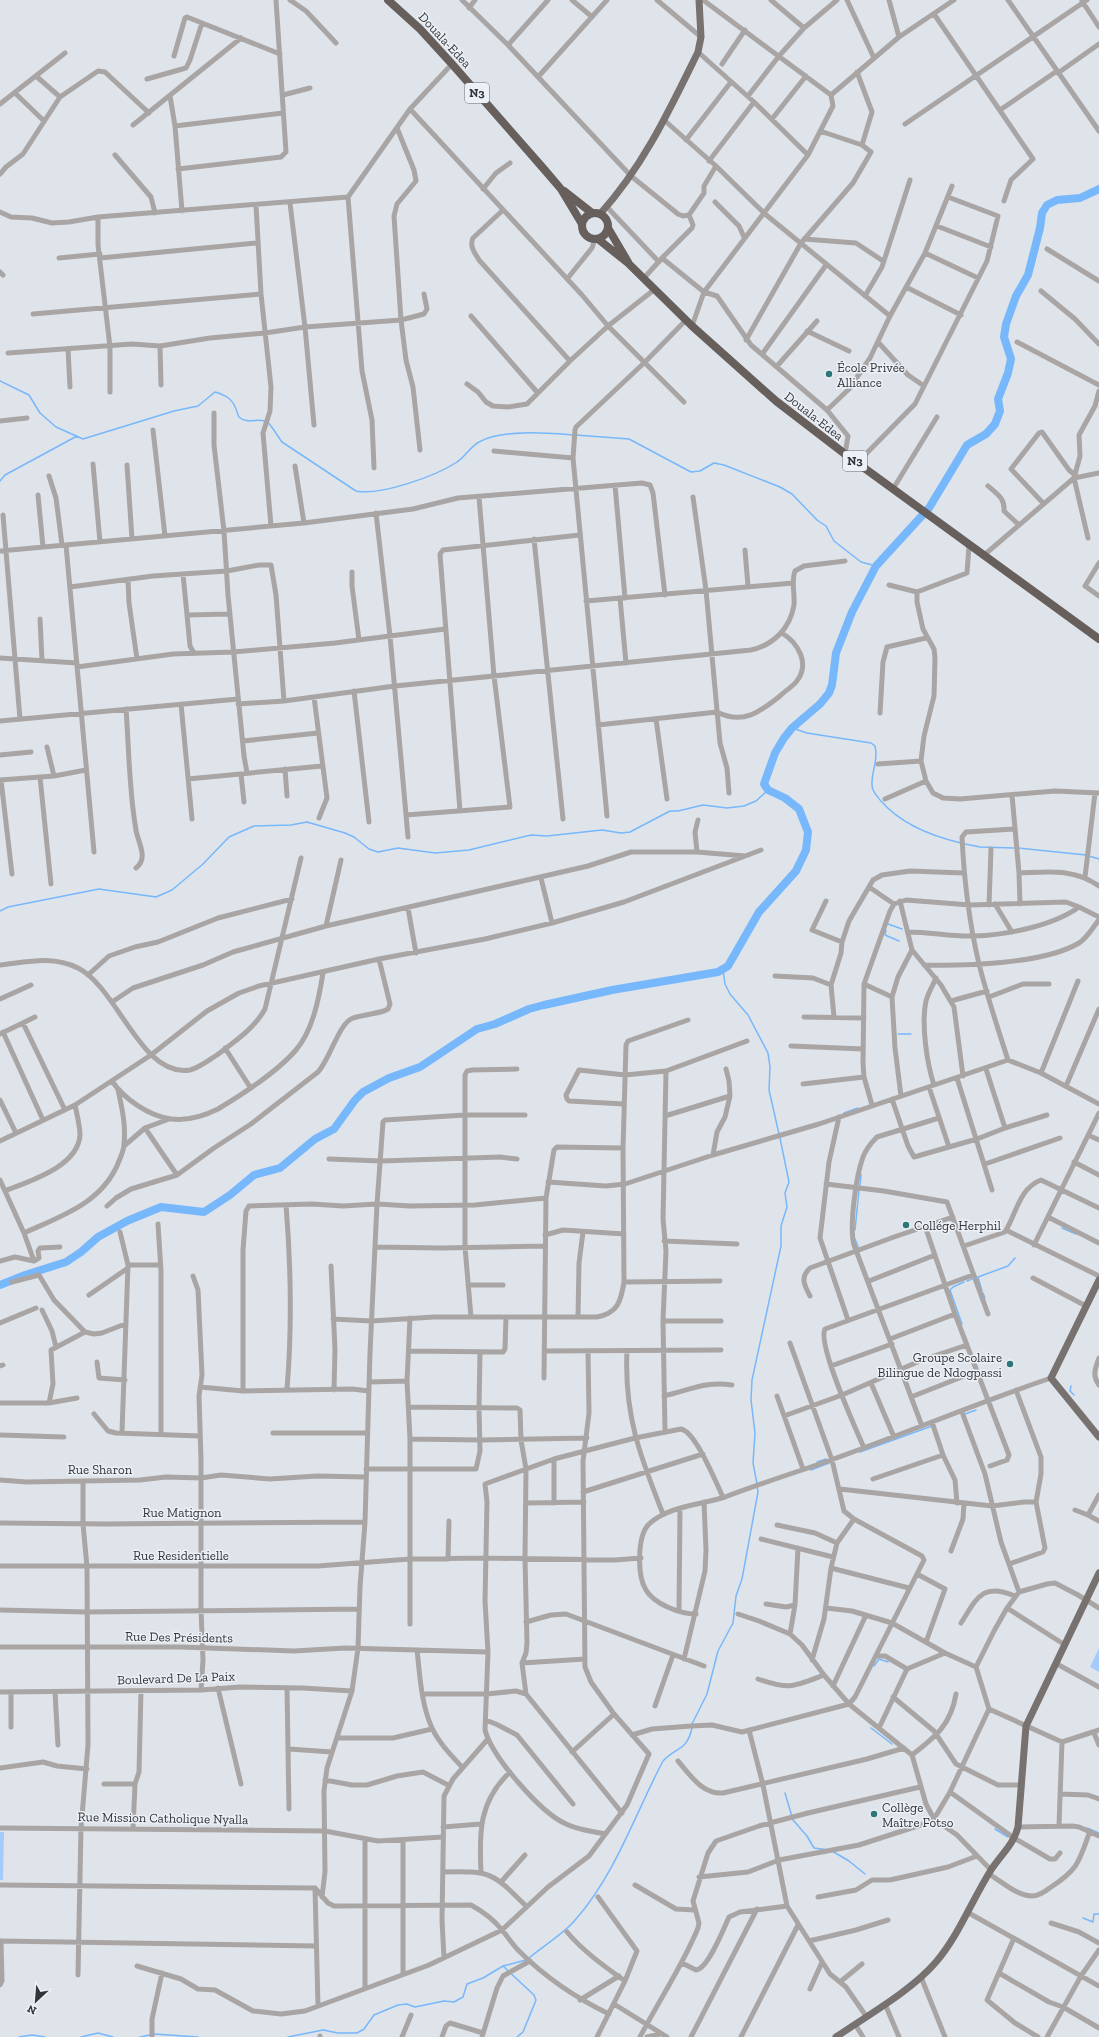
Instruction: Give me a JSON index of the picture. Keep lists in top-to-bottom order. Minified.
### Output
{"streets":{"highway":["Douala-Edea","N3"],"street":["Rue Sharon","Rue Matignon","Rue Residentielle","Rue Des Présidents","Boulevard De La Paix","Rue Mission Catholique Nyalla"]},"crossings":[["Douala-Edea","N3"]],"places":["École Privée Alliance","Collége Herphil","Groupe Scolaire Bilingue de Ndogpassi","Collège Maître Fotso"],"north":"bottom left"}
